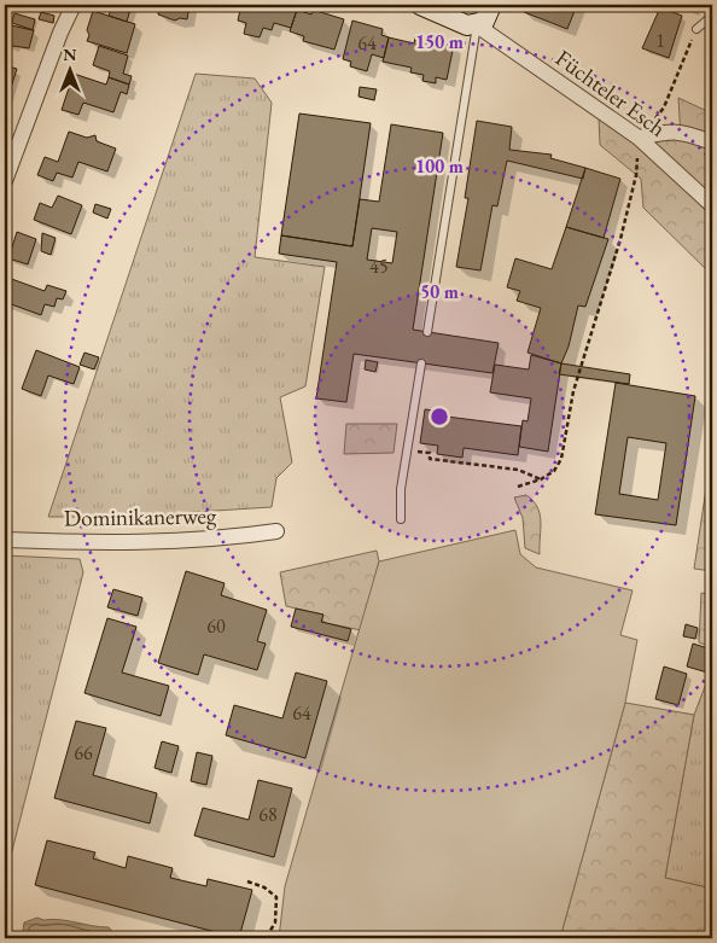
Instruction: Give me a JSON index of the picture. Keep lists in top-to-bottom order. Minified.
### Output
{"streets":{"street":["Füchteler Esch","Dominikanerweg"]},"house_numbers":["1","64","45","60","64","66","68"],"north":"top","rings":["150 m","100 m","50 m"]}
